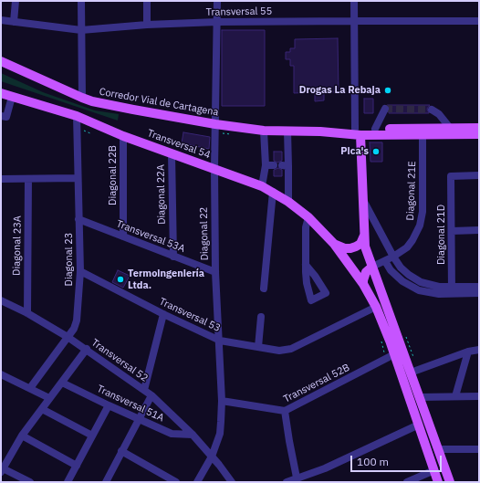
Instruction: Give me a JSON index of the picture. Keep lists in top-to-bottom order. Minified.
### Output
{"streets":{"main road":["Corredor Vial de Cartagena","Transversal 54"],"street":["Transversal 55","Diagonal 22B","Diagonal 21E","Diagonal 22A","Diagonal 22","Diagonal 21D","Transversal 53A","Diagonal 23A","Diagonal 23","Transversal 53","Transversal 52","Transversal 52B","Transversal 51A"]},"crossings":[["Transversal 55","Diagonal 22"],["Corredor Vial de Cartagena","Diagonal 21E"],["Corredor Vial de Cartagena","Diagonal 22"],["Transversal 54","Diagonal 22B"],["Transversal 54","Diagonal 22A"],["Transversal 54","Diagonal 22"],["Transversal 54","Diagonal 23"],["Diagonal 22B","Transversal 53A"],["Diagonal 22A","Transversal 53A"],["Diagonal 22","Transversal 53A"],["Diagonal 22","Transversal 53"],["Diagonal 22","Transversal 52"],["Diagonal 22","Transversal 52B"],["Transversal 53A","Diagonal 23"],["Diagonal 23A","Transversal 52"],["Diagonal 23","Transversal 53"],["Diagonal 23","Transversal 52"],["Transversal 52","Transversal 51A"]],"places":["Drogas La Rebaja","Pica's","Termoingeniería Ltda."],"scale_bar":"100 m"}
